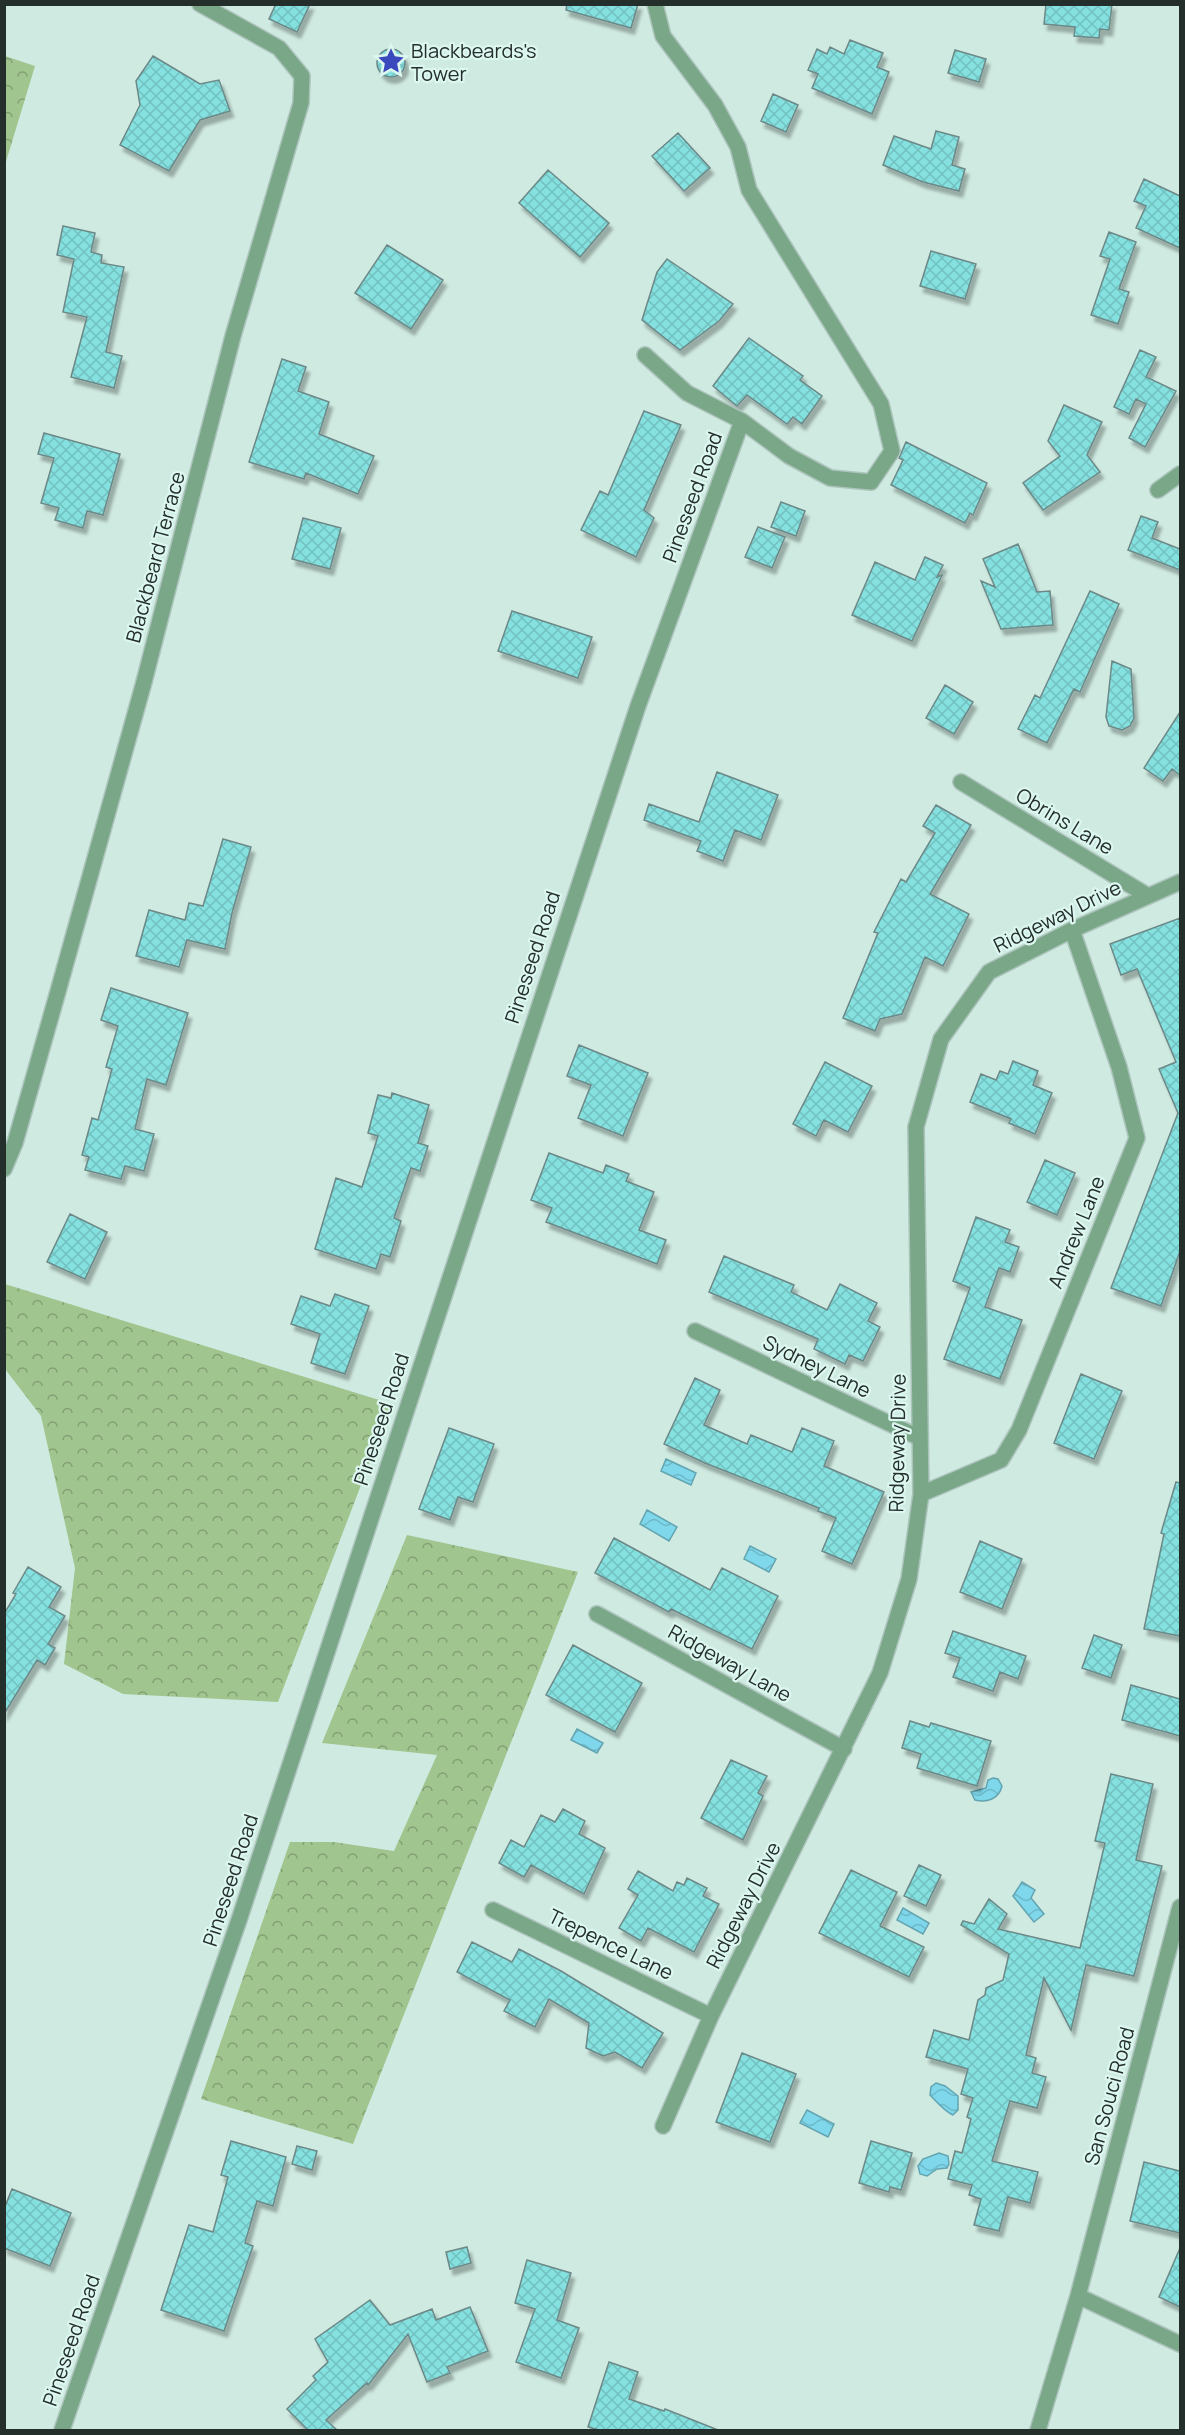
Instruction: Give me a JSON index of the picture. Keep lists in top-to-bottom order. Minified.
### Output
{"streets":{"street":["Pineseed Road","Blackbeard Terrace","Obrins Lane","Ridgeway Drive","Andrew Lane","Sydney Lane","Ridgeway Lane","Trepence Lane","San Souci Road"]},"crossings":[["Obrins Lane","Ridgeway Drive"],["Ridgeway Drive","Andrew Lane"],["Ridgeway Drive","Sydney Lane"],["Ridgeway Drive","Ridgeway Lane"],["Ridgeway Drive","Trepence Lane"]],"places":{"place":["Blackbeards's Tower"]}}
